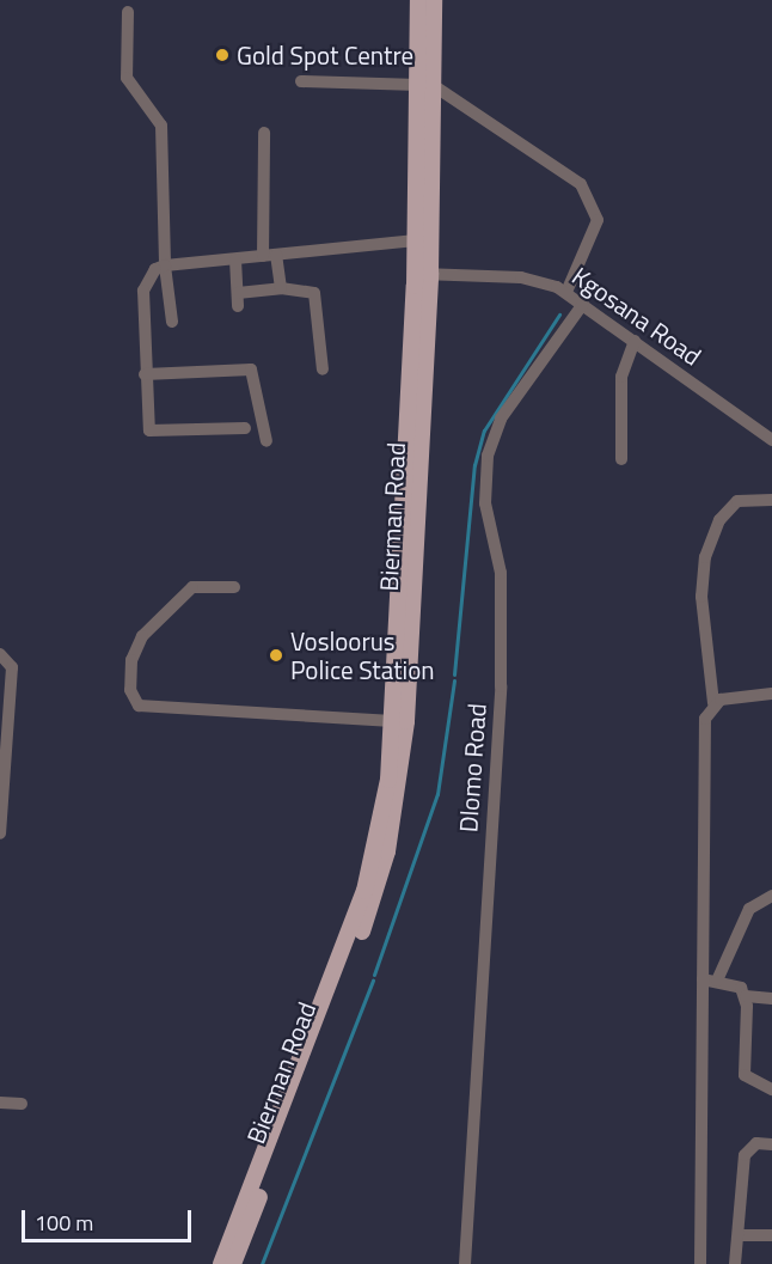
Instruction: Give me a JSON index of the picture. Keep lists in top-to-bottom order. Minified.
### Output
{"streets":{"main road":["Bierman Road"],"street":["Kgosana Road","Dlomo Road"]},"crossings":[["Kgosana Road","Bierman Road"],["Kgosana Road","Dlomo Road"]],"places":["Gold Spot Centre","Vosloorus Police Station"],"scale_bar":"100 m"}
